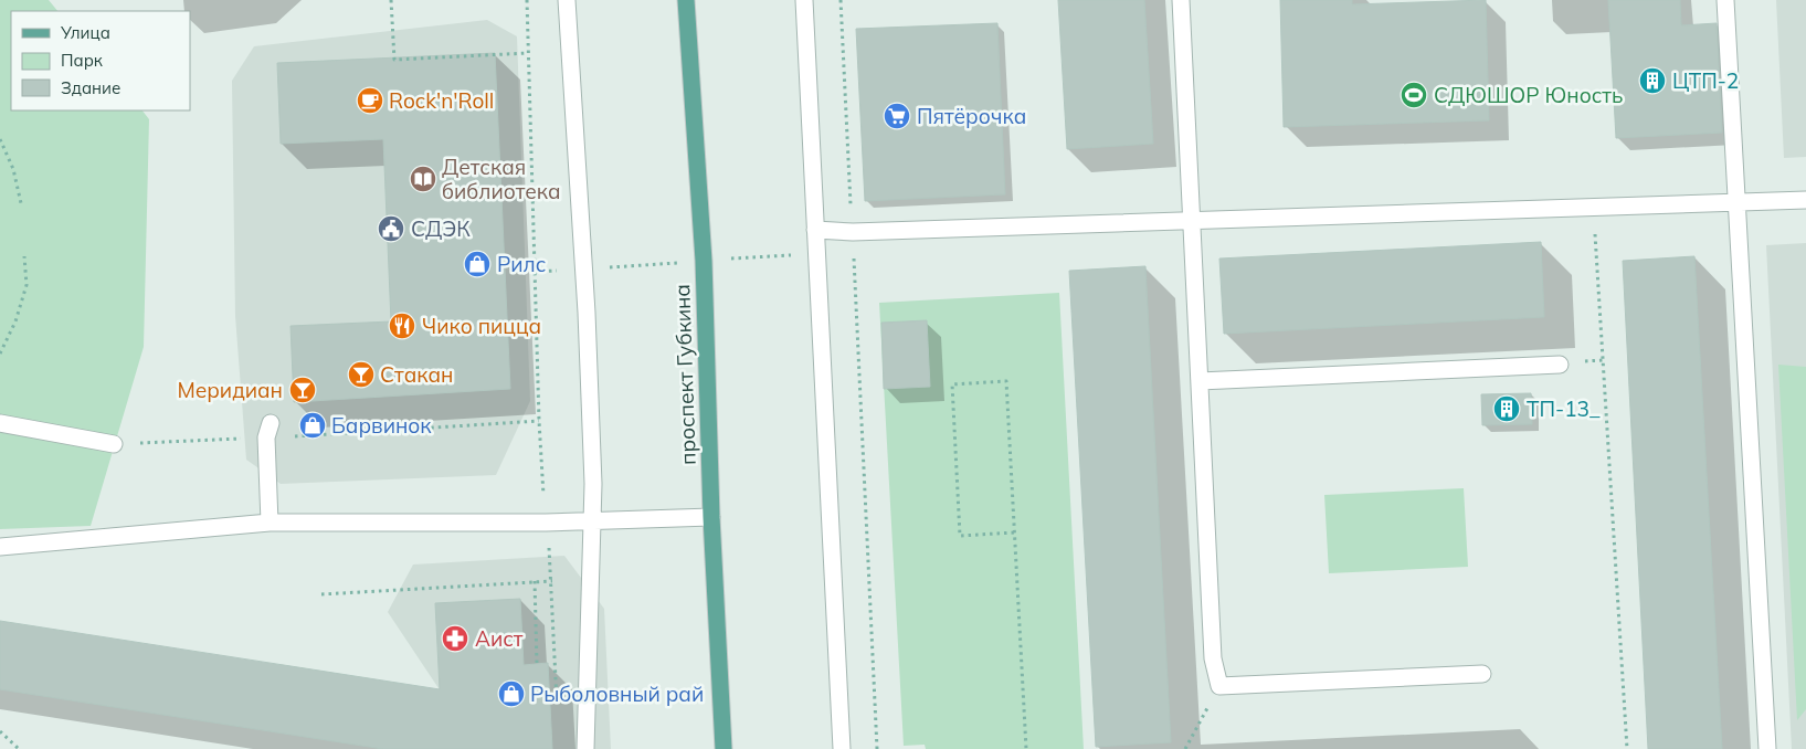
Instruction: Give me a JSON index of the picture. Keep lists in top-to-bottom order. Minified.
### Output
{"streets":{"main road":["проспект Губкина"]},"places":{"building":["ЦТП-2","ТП-13_"],"sports":["СДЮШОР Юность"],"cafe":["Rock'n'Roll"],"supermarket":["Пятёрочка"],"library":["Детская библиотека"],"public building":["СДЭК"],"shop":["Рилс","Барвинок","Рыболовный рай"],"restaurant":["Чико пицца"],"bar":["Стакан","Меридиан"],"pharmacy":["Аист"]},"legend":["Улица","Парк","Здание"]}
